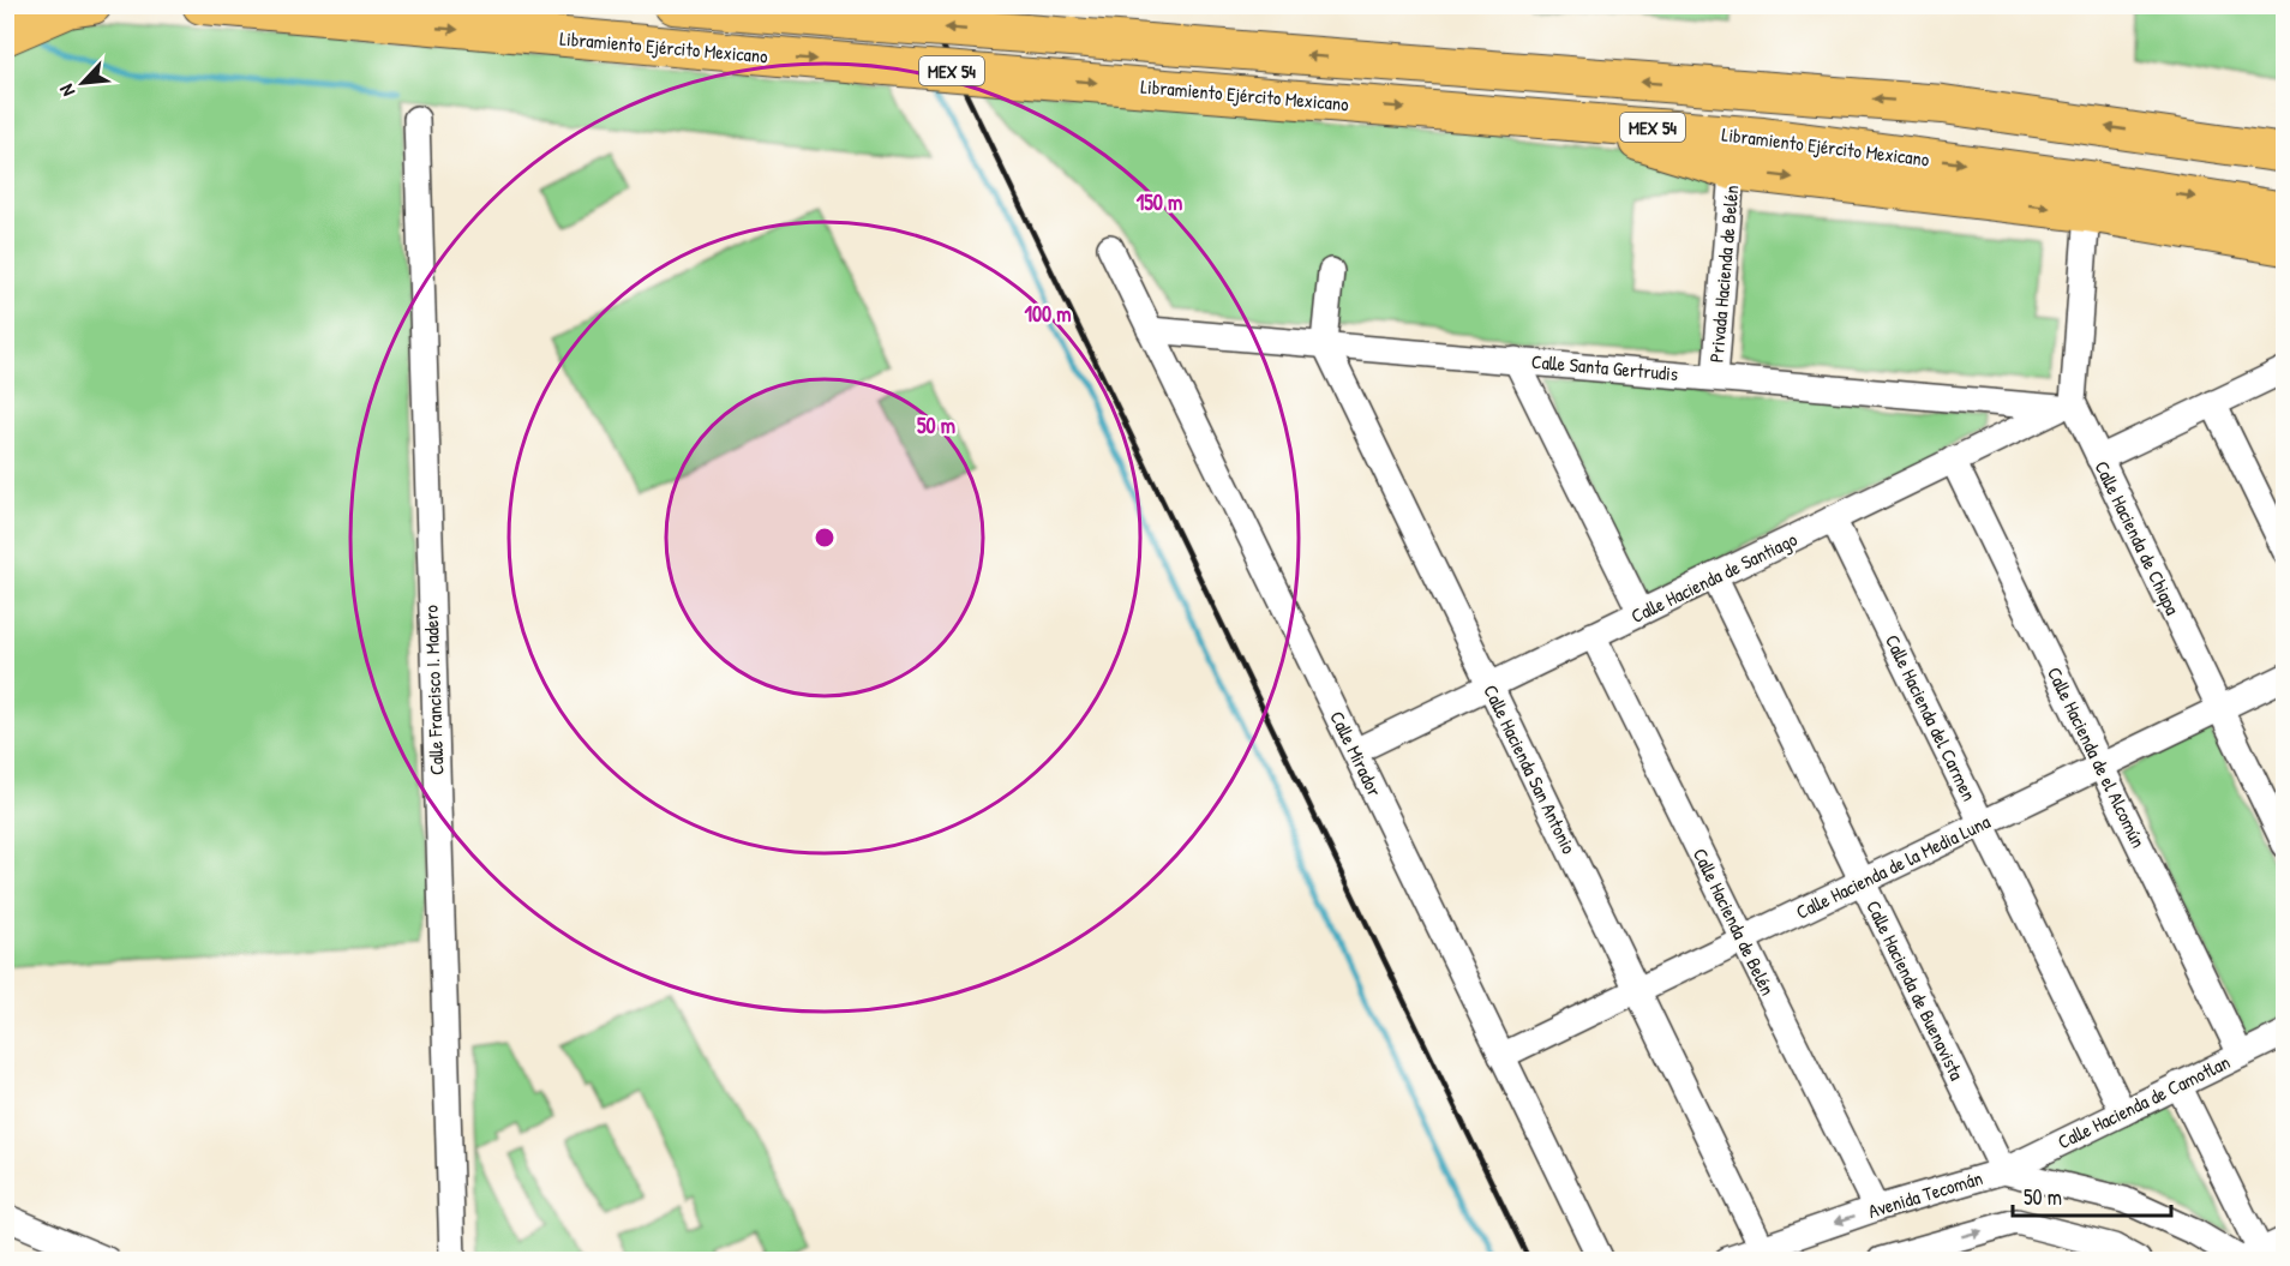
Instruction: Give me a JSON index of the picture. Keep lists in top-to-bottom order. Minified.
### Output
{"streets":{"highway":["Libramiento Ejército Mexicano","MEX 54"],"street":["Privada Hacienda de Belén","Calle Santa Gertrudis","Calle Hacienda de Chiapa","Calle Hacienda de Santiago","Calle Francisco I. Madero","Calle Hacienda del Carmen","Calle Mirador","Calle Hacienda de el Alcomún","Calle Hacienda San Antonio","Calle Hacienda de la Media Luna","Calle Hacienda de Belén","Calle Hacienda de Buenavista","Calle Hacienda de Camotlan","Avenida Tecomán"]},"crossings":[["Privada Hacienda de Belén","Calle Santa Gertrudis"],["Calle Santa Gertrudis","Calle Hacienda de Chiapa"],["Calle Santa Gertrudis","Calle Hacienda de Santiago"],["Calle Santa Gertrudis","Calle Mirador"],["Calle Santa Gertrudis","Calle Hacienda San Antonio"],["Calle Hacienda de Chiapa","Calle Hacienda de Santiago"],["Calle Hacienda de Chiapa","Calle Hacienda de la Media Luna"],["Calle Hacienda de Santiago","Calle Hacienda del Carmen"],["Calle Hacienda de Santiago","Calle Mirador"],["Calle Hacienda de Santiago","Calle Hacienda de el Alcomún"],["Calle Hacienda de Santiago","Calle Hacienda San Antonio"],["Calle Hacienda de Santiago","Calle Hacienda de Belén"],["Calle Hacienda de Santiago","Calle Hacienda de Buenavista"],["Calle Hacienda del Carmen","Calle Hacienda de la Media Luna"],["Calle Hacienda del Carmen","Calle Hacienda de Camotlan"],["Calle Mirador","Calle Hacienda de la Media Luna"],["Calle Hacienda de el Alcomún","Calle Hacienda de la Media Luna"],["Calle Hacienda de el Alcomún","Calle Hacienda de Camotlan"],["Calle Hacienda San Antonio","Calle Hacienda de la Media Luna"],["Calle Hacienda San Antonio","Avenida Tecomán"],["Calle Hacienda de la Media Luna","Calle Hacienda de Belén"],["Calle Hacienda de la Media Luna","Calle Hacienda de Buenavista"],["Calle Hacienda de Belén","Avenida Tecomán"],["Calle Hacienda de Buenavista","Calle Hacienda de Camotlan"],["Calle Hacienda de Buenavista","Avenida Tecomán"],["Calle Hacienda de Camotlan","Avenida Tecomán"]],"scale_bar":"50 m","north":"bottom left","rings":["150 m","100 m","50 m"]}
